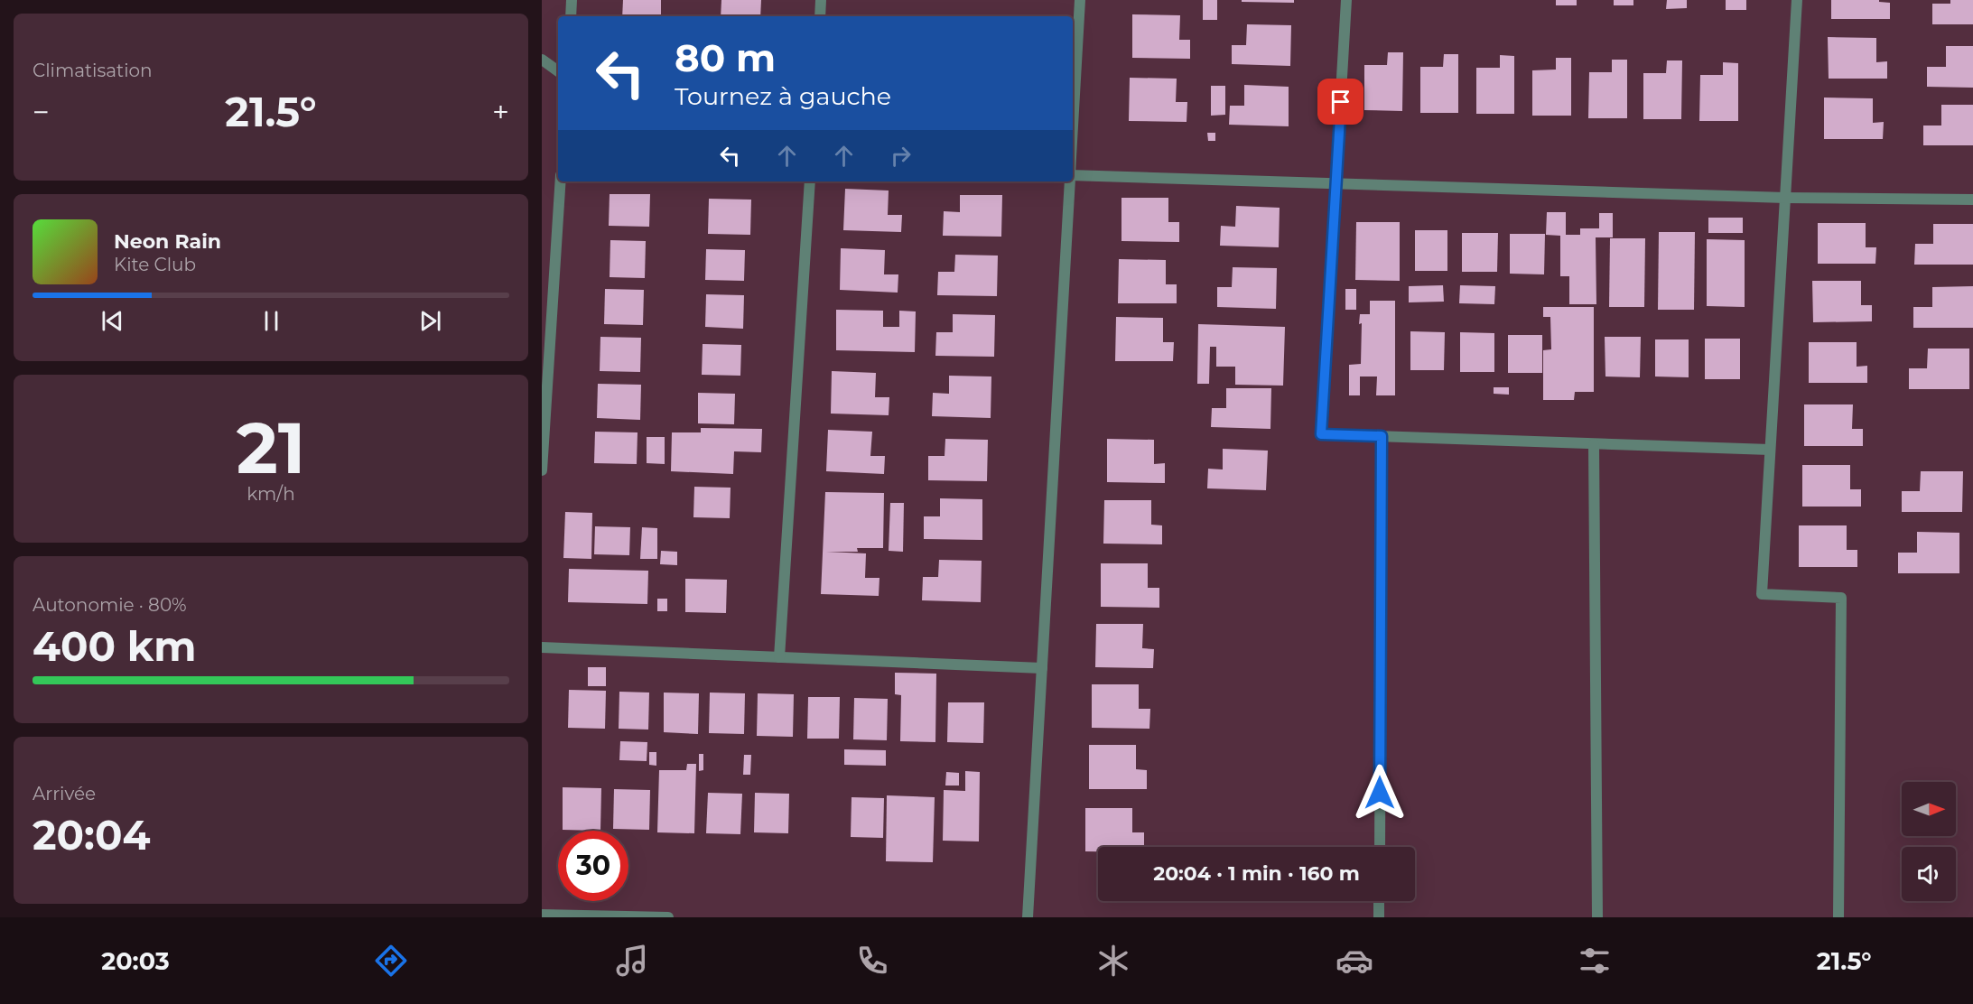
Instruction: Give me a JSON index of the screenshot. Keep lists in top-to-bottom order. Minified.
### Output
{"north":"right","page":{"tile":["Climatisation",["21","km/h"],["Autonomie · 80%","400 km"],["Arrivée","20:04"]],"turn":["80 m","Tournez à gauche"],"heat":["−","21.5°","+"],"song":["Neon Rain","Kite Club"],"limit":"30","trip":"20:04 · 1 min · 160 m","tabs":["20:03","21.5°"]}}
